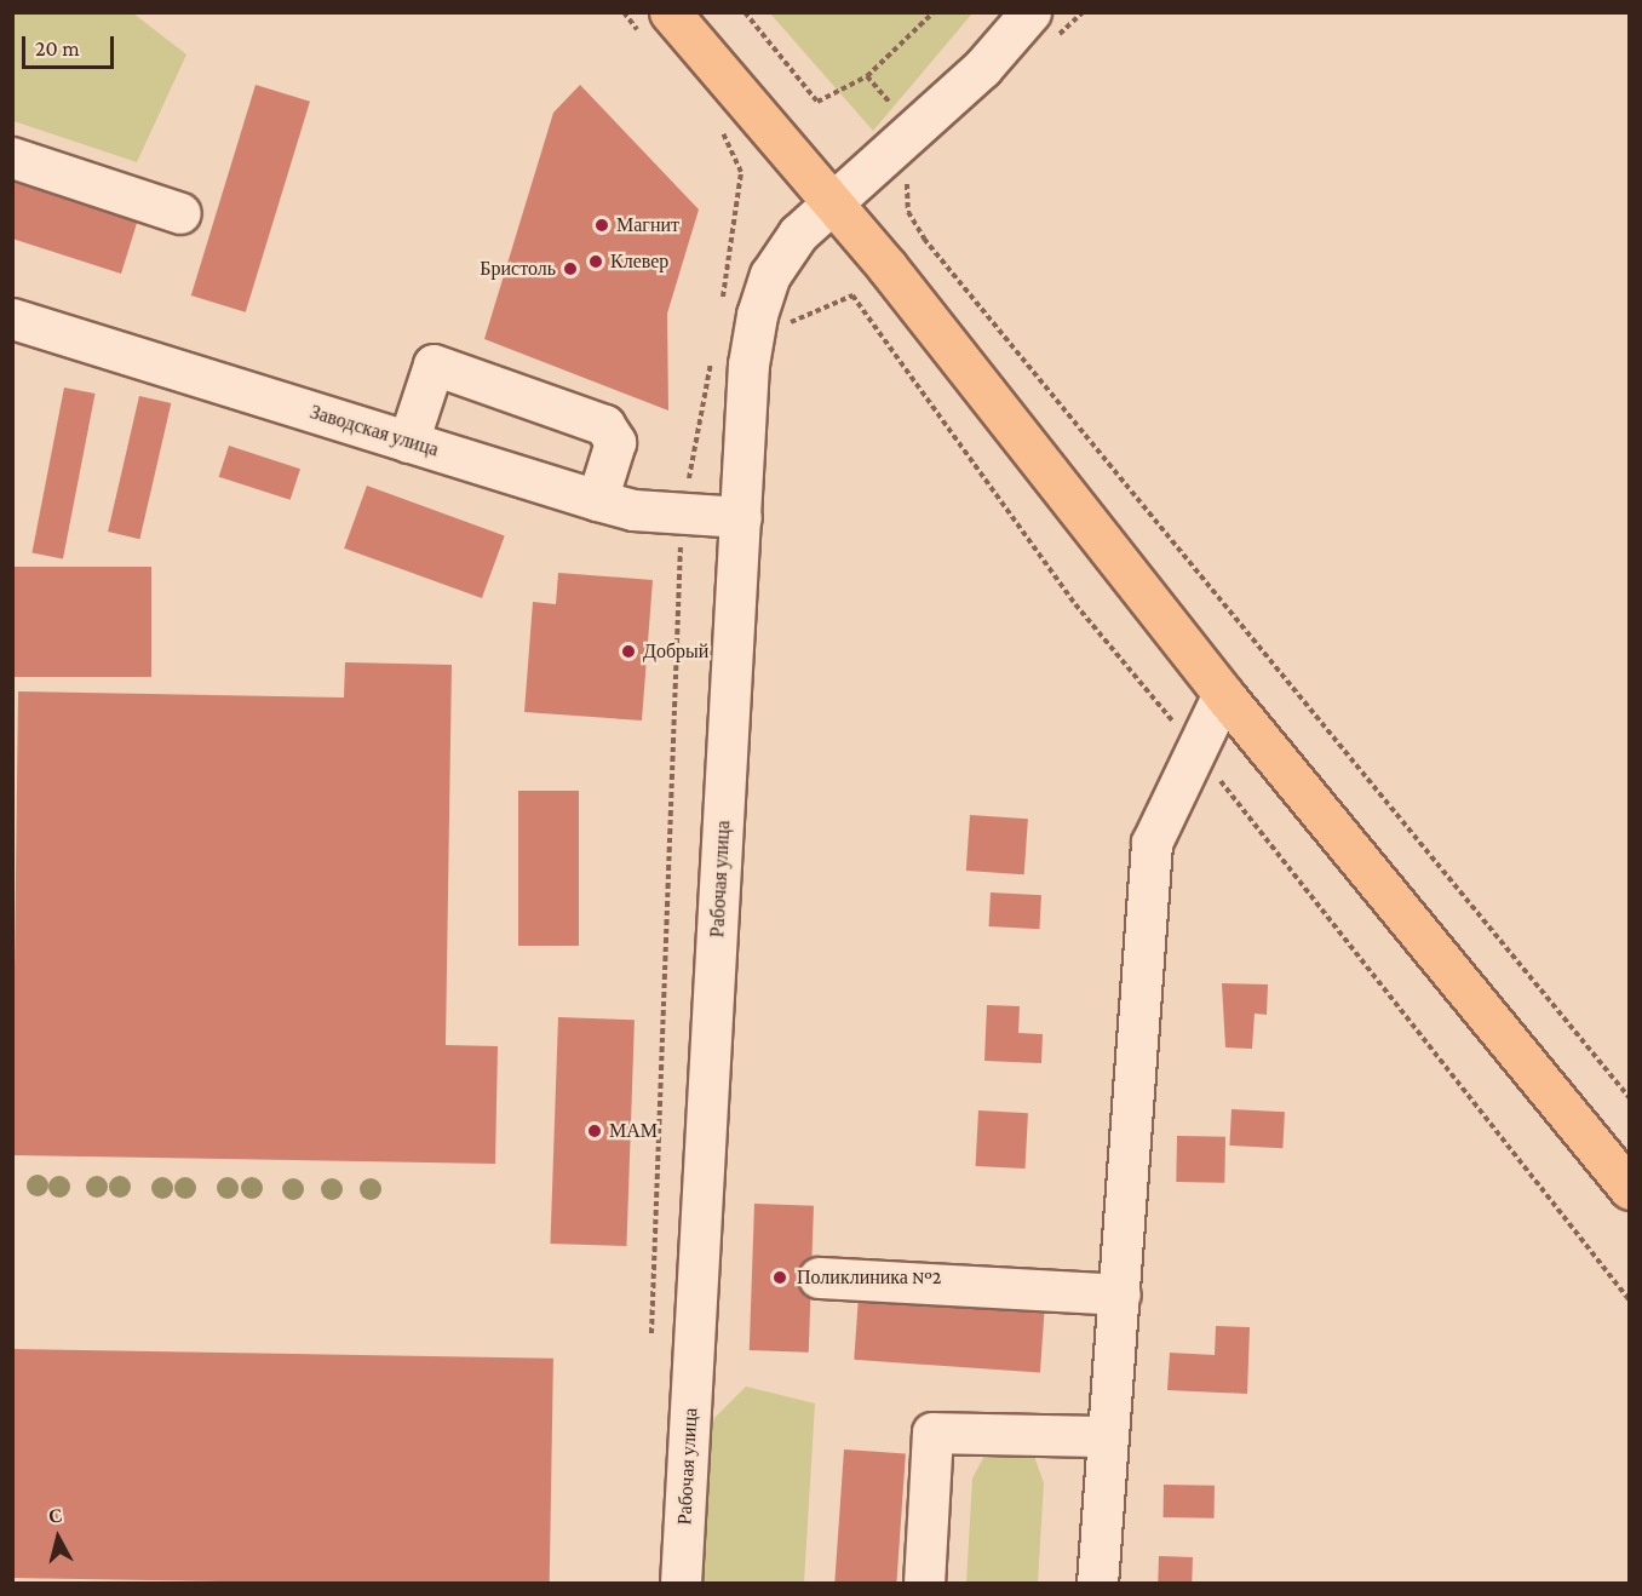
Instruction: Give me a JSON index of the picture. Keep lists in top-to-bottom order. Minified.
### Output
{"streets":{"street":["Заводская улица","Рабочая улица"]},"crossings":[["Заводская улица","Рабочая улица"]],"places":["Магнит","Клевер","Бристоль","Добрый","МАМ","Поликлиника №2"],"scale_bar":"20 m","north":"top"}
